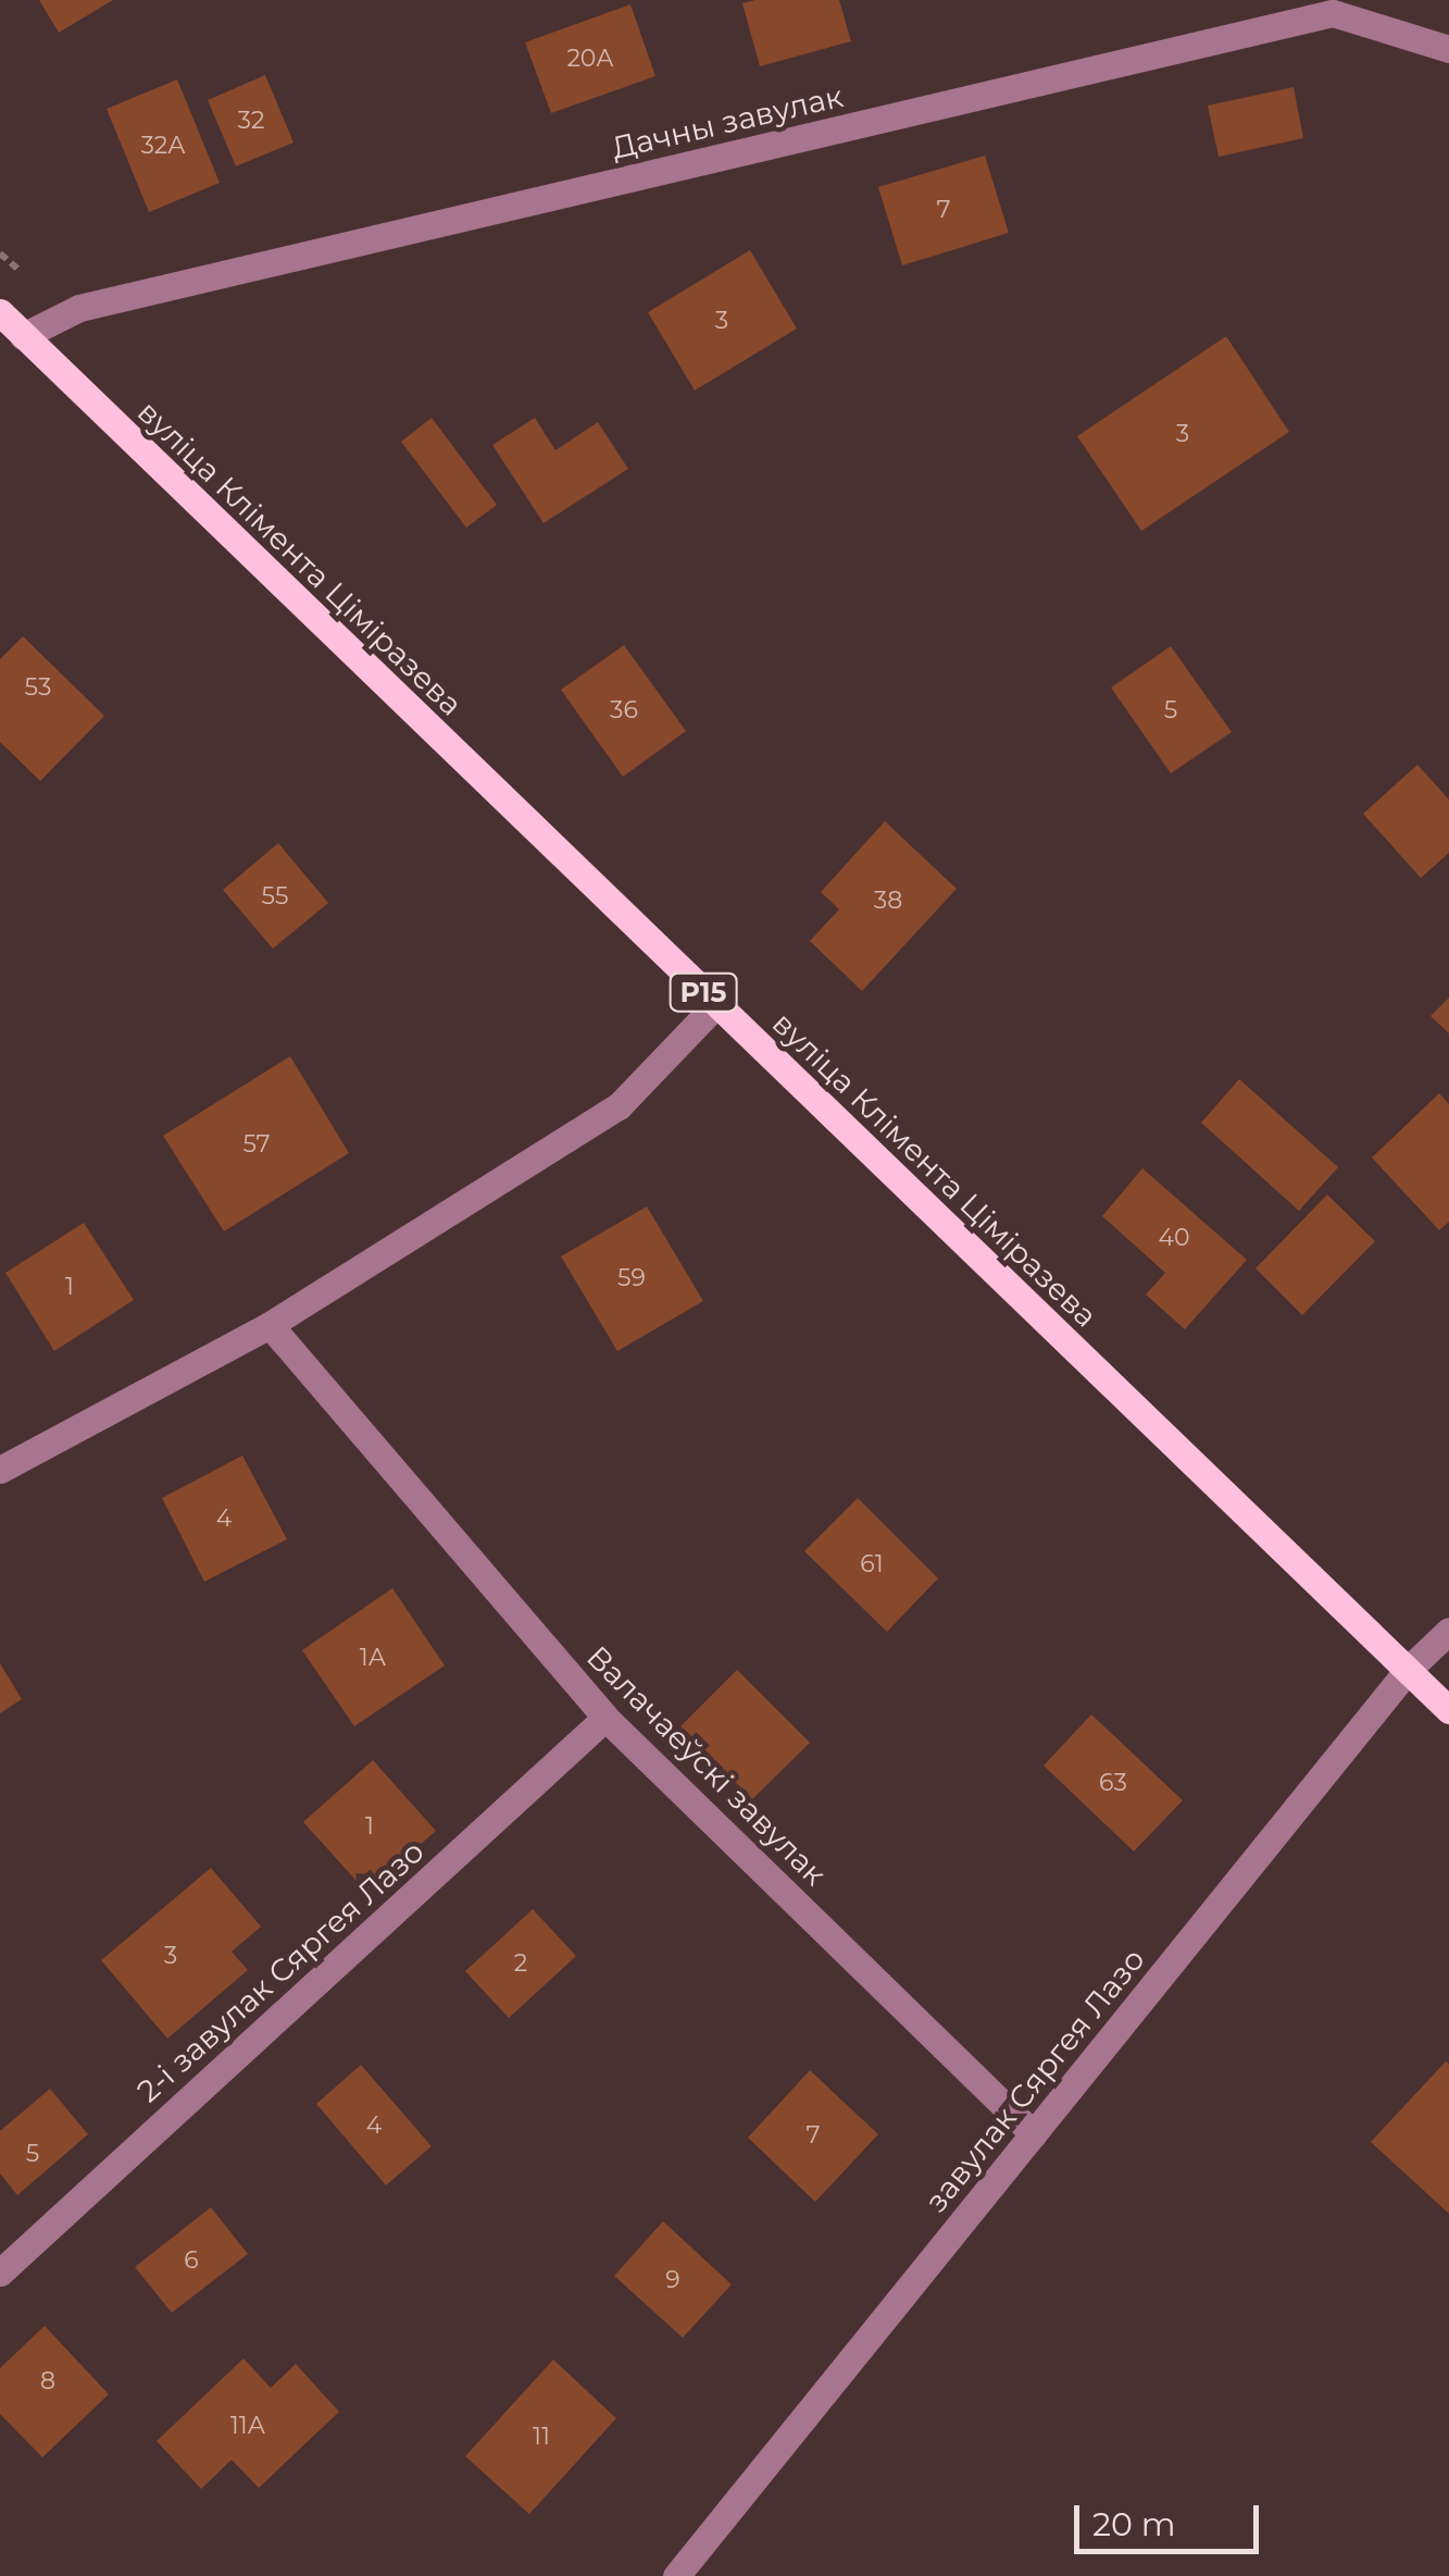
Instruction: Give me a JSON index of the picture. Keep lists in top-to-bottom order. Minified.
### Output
{"streets":{"main road":["вуліца Клімента Ціміразева","Р15"],"street":["Дачны завулак","Валачаеўскі завулак","2-і завулак Сяргея Лазо","завулак Сяргея Лазо"]},"crossings":[["Дачны завулак","вуліца Клімента Ціміразева"],["вуліца Клімента Ціміразева","завулак Сяргея Лазо"],["Валачаеўскі завулак","2-і завулак Сяргея Лазо"],["Валачаеўскі завулак","завулак Сяргея Лазо"]],"house_numbers":["20А","32","32А","7","3","3","53","36","5","55","38","57","40","59","1","4","61","1А","63","1","3","2","4","7","5","6","9","8","11А","11"],"scale_bar":"20 m"}
